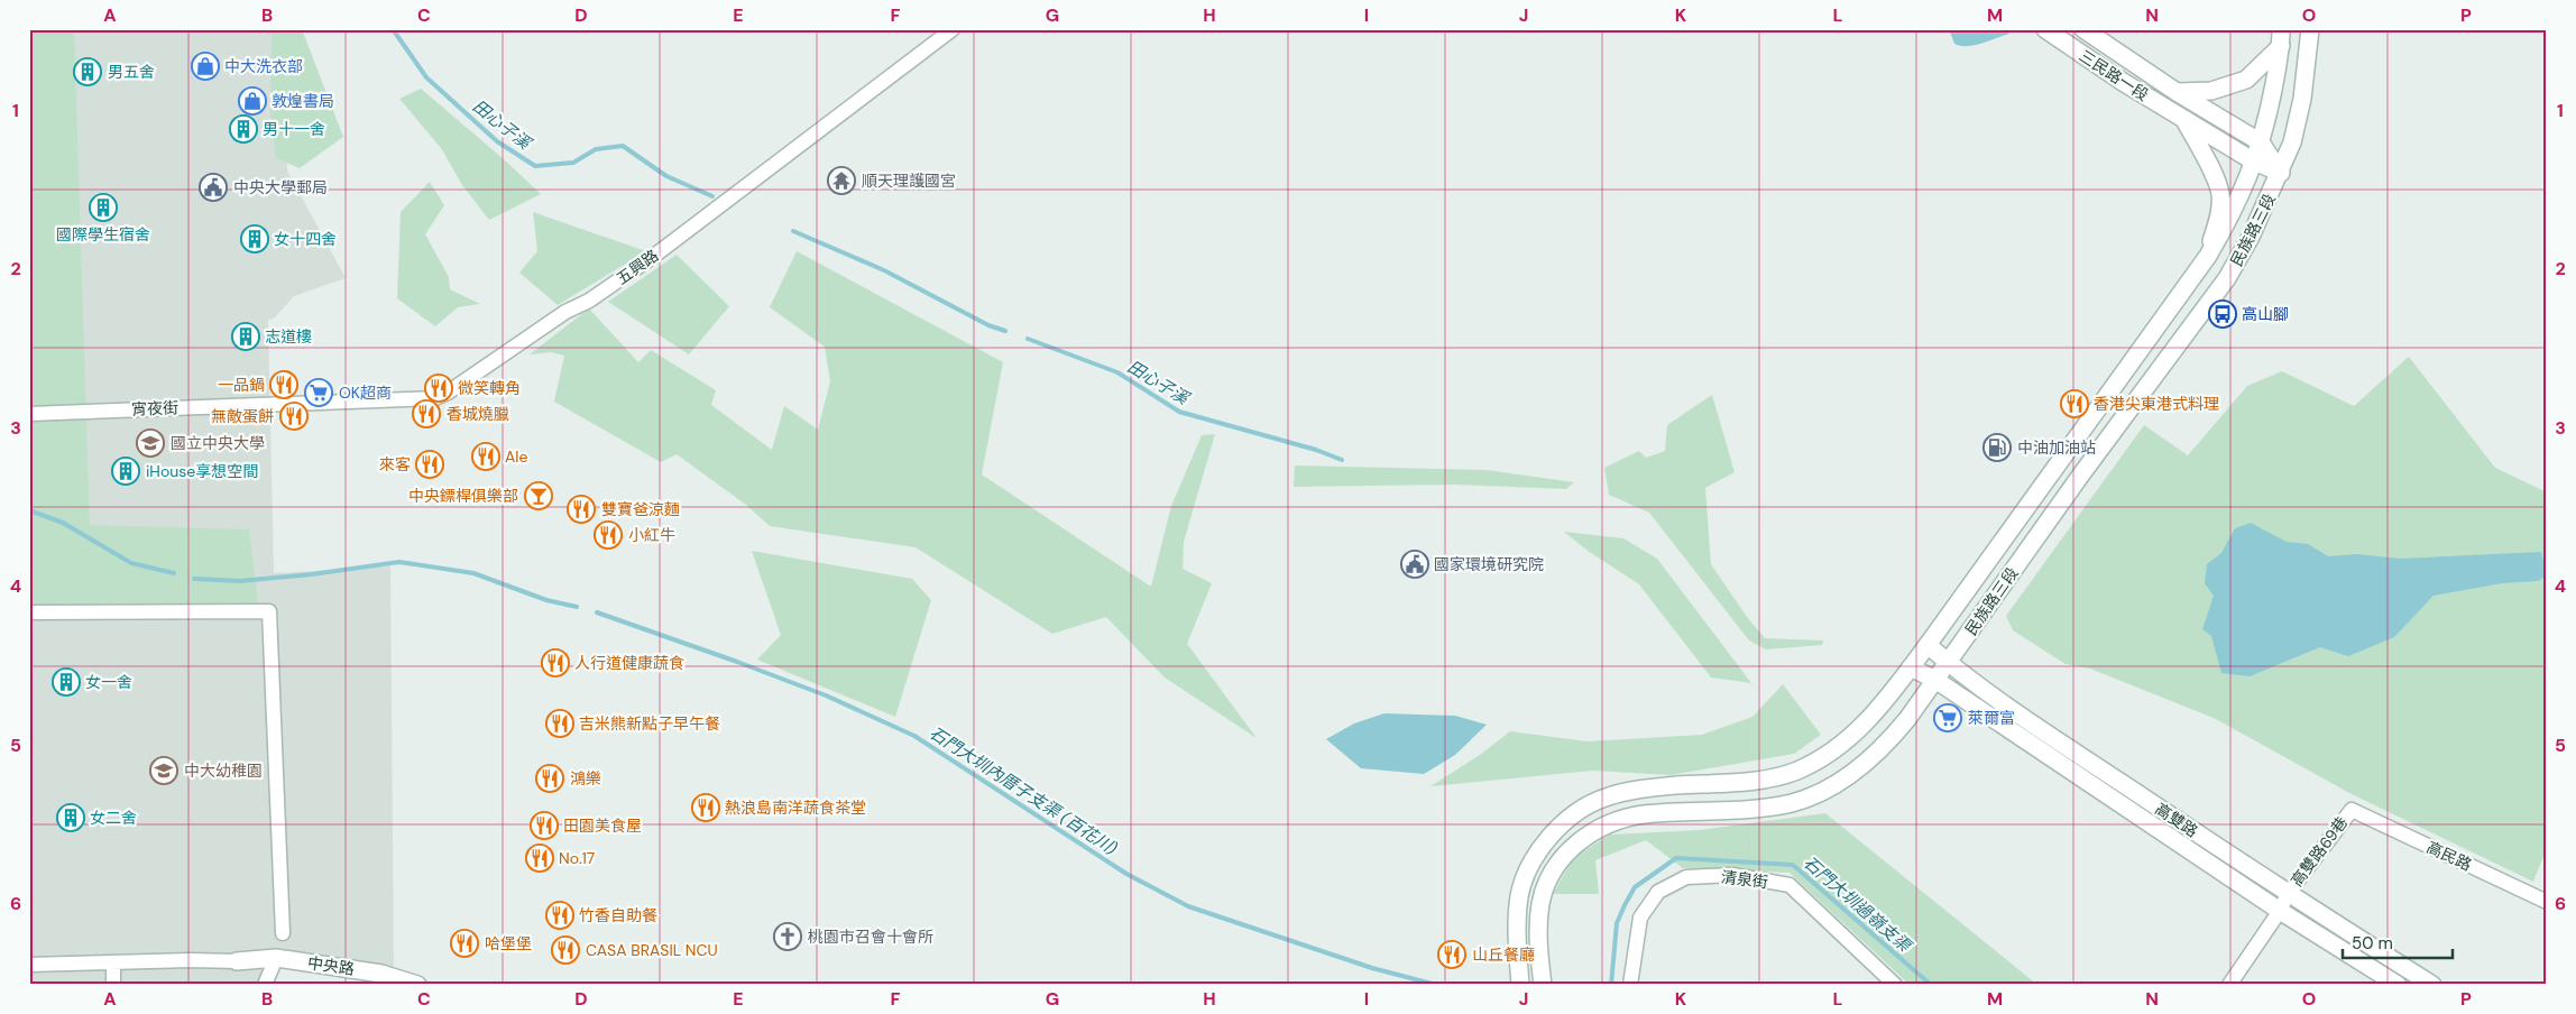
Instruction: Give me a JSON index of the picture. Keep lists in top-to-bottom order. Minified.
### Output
{"streets":{"main road":["三民路一段","民族路三段","高雙路","中央路"],"street":["五興路","宵夜街","高雙路69巷","高民路","清泉街"]},"crossings":[["三民路一段","民族路三段"],["民族路三段","高雙路"],["五興路","宵夜街"],["高雙路","高雙路69巷"],["高雙路69巷","高民路"]],"water":["田心子溪","石門大圳內厝子支渠 (百花川)","石門大圳過嶺支渠"],"places":{"shop":["中大洗衣部","敦煌書局"],"building":["男五舍","男十一舍","國際學生宿舍","女十四舍","志道樓","iHouse享想空間","女一舍","女二舍"],"temple":["順天理護國宮"],"public building":["中央大學郵局","國家環境研究院"],"bus stop":["高山腳"],"restaurant":["一品鍋","微笑轉角","香港尖東港式料理","香城燒臘","無敵蛋餅","Ale","來客","雙寶爸涼麵","小紅牛","人行道健康蔬食","吉米熊新點子早午餐","鴻樂","熱浪島南洋蔬食茶堂","田園美食屋","No.17","竹香自助餐","哈堡堡","CASA BRASIL NCU","山丘餐廳"],"supermarket":["OK超商","萊爾富"],"school or university":["國立中央大學","中大幼稚園"],"fuel station":["中油加油站"],"bar":["中央鏢桿俱樂部"],"church":["桃園市召會十會所"]},"scale_bar":"50 m","grid":{"columns":["A","B","C","D","E","F","G","H","I","J","K","L","M","N","O","P"],"rows":["1","2","3","4","5","6"]}}
